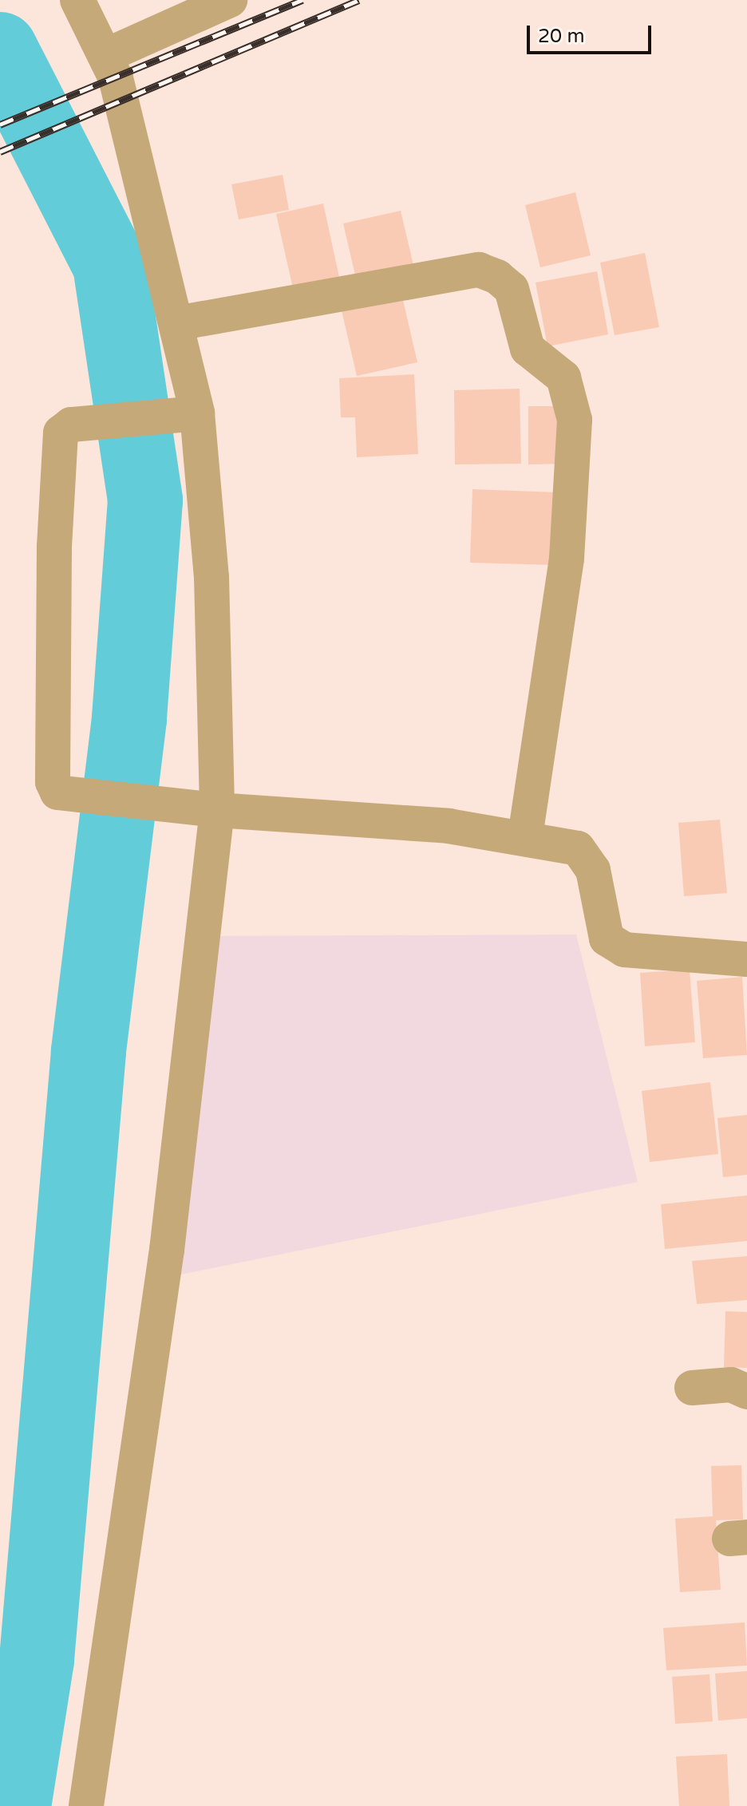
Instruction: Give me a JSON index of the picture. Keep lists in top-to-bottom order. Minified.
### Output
{"scale_bar":"20 m"}
